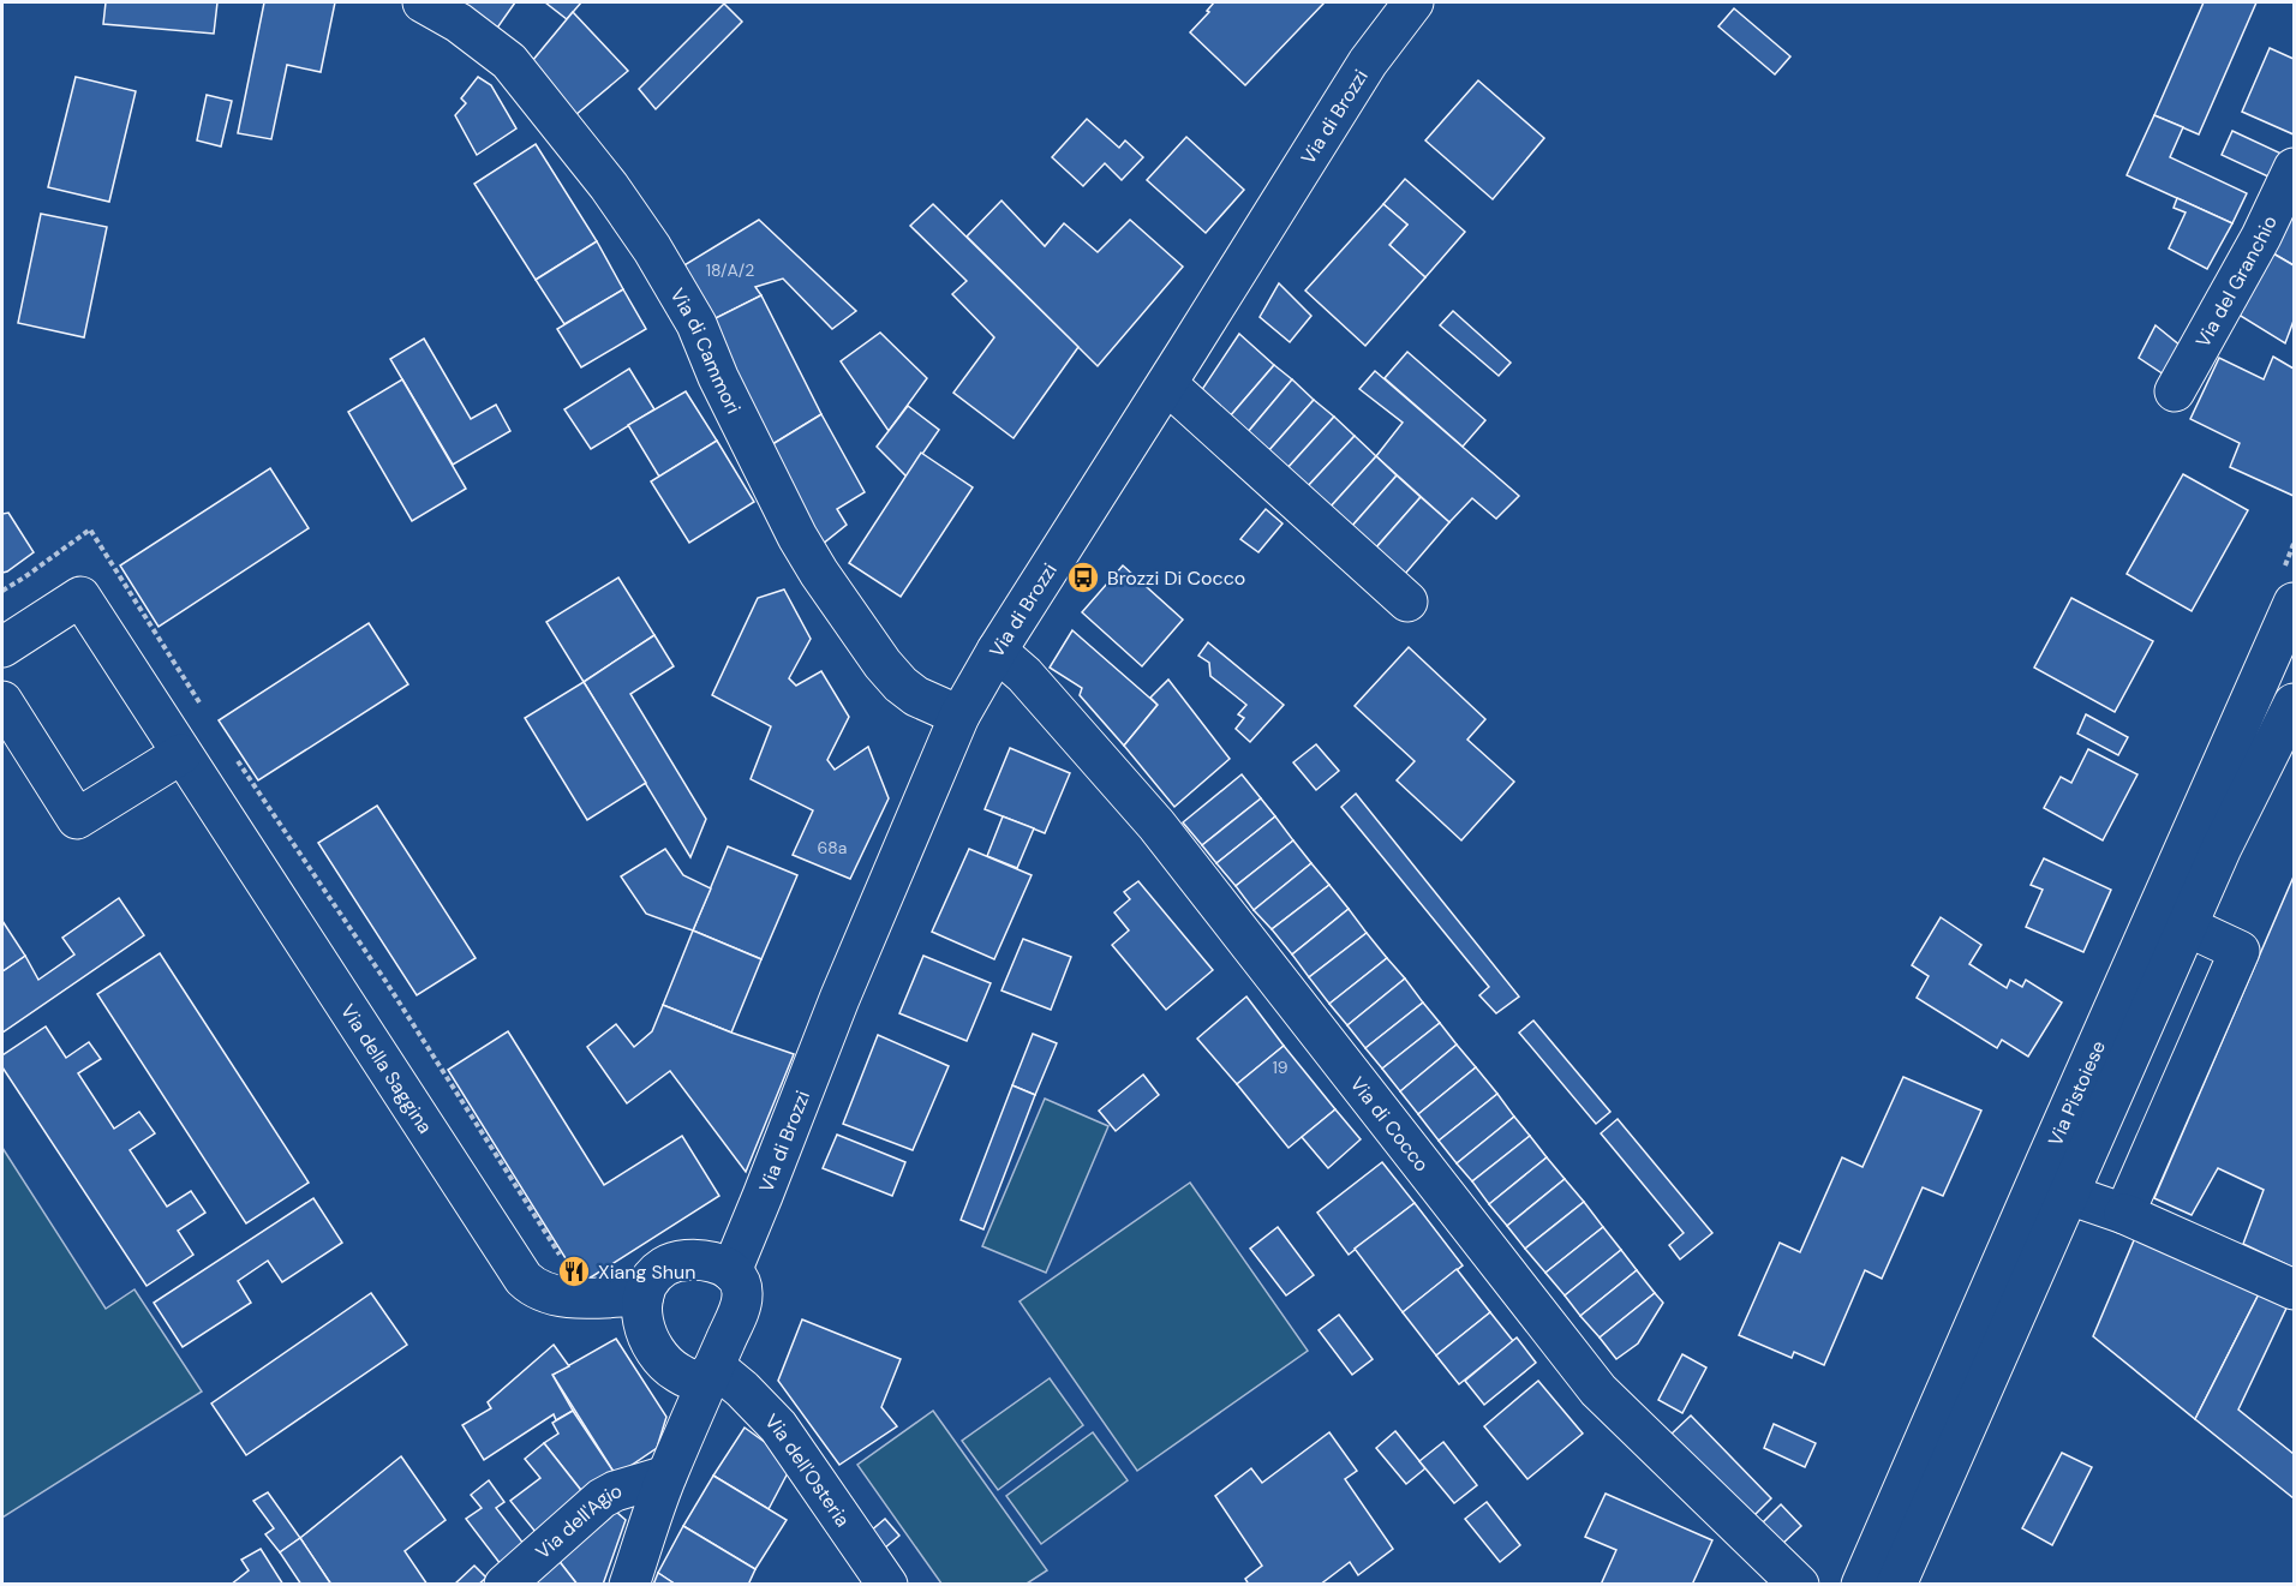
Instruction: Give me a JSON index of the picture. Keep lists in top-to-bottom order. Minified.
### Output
{"streets":{"street":["Via di Brozzi","Via del Granchio","Via di Cammori","Via della Saggina","Via Pistoiese","Via di Cocco","Via dell'Osteria","Via dell'Agio"]},"crossings":[["Via di Brozzi","Via di Cammori"],["Via di Brozzi","Via della Saggina"],["Via di Brozzi","Via di Cocco"],["Via di Brozzi","Via dell'Osteria"],["Via della Saggina","Via dell'Osteria"]],"places":{"bus stop":["Brozzi Di Cocco"],"restaurant":["Xiang Shun"]},"house_numbers":["18/A/2","68a","19"]}
